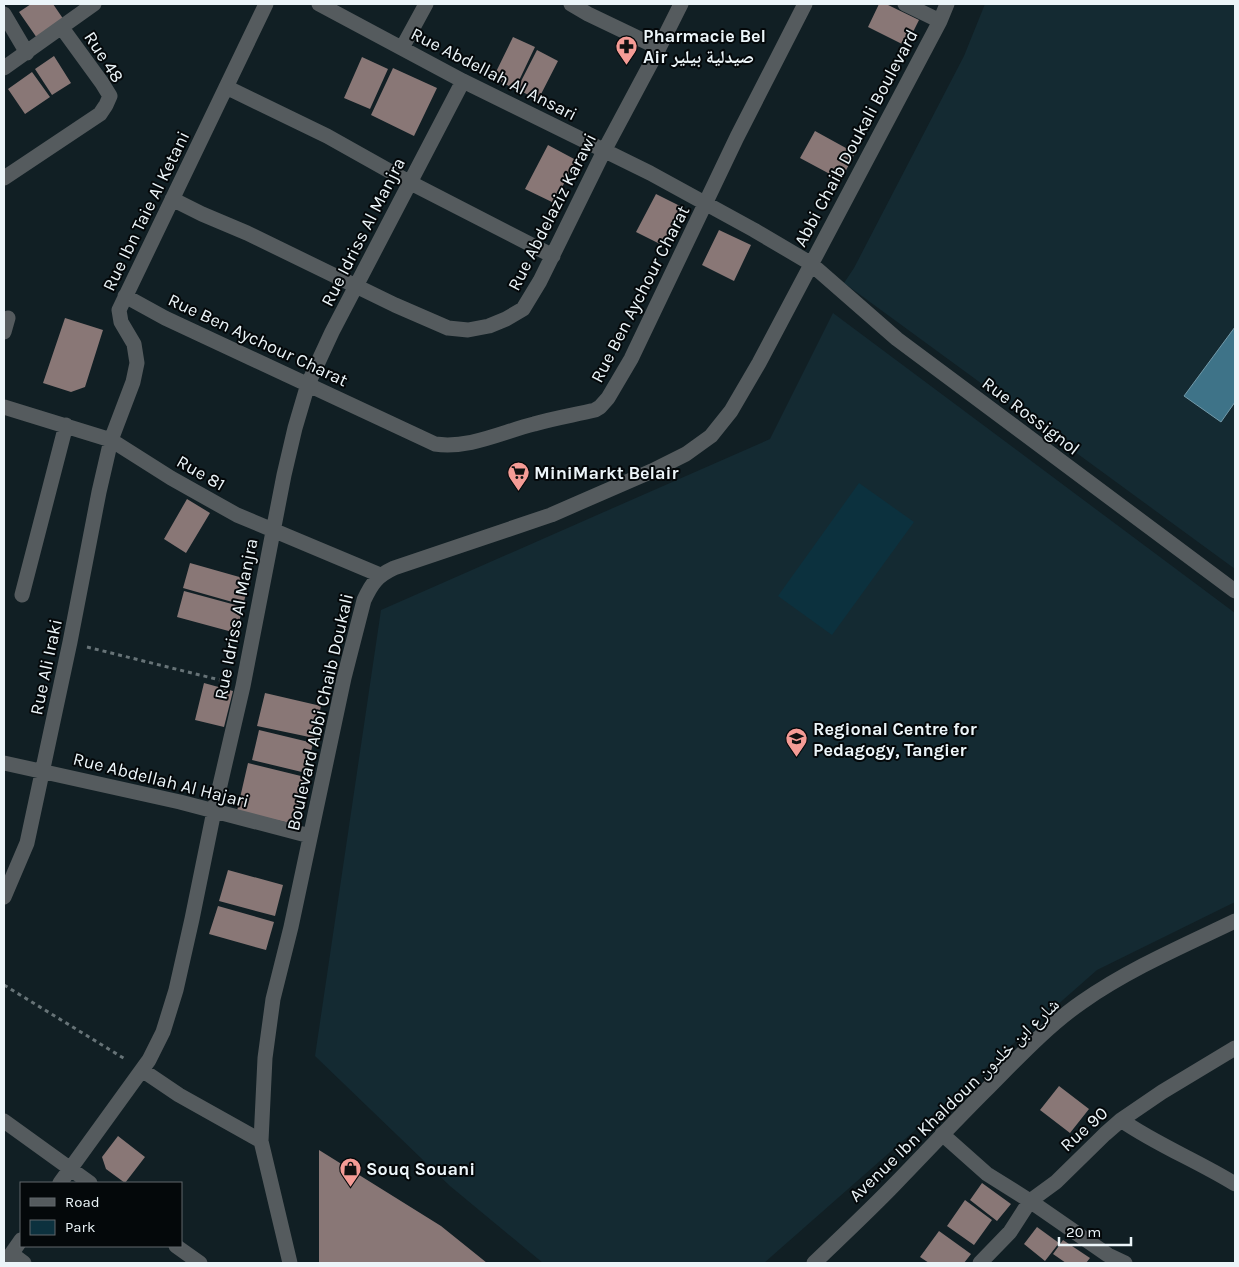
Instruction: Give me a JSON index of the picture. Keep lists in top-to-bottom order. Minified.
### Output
{"streets":{"street":["Rue 48","Rue Abdellah Al Ansari","Abbi Chaib Doukali Boulevard","Rue Ibn Taie Al Ketani","Rue Abdelaziz Karawi","Rue Idriss Al Manjra","Rue Ben Aychour Charat","Rue Rossignol","Rue 81","Rue Ali Iraki","Boulevard Abbi Chaib Doukali","Rue Abdellah Al Hajari","Avenue Ibn Khaldoun شارع ابن خلدون","Rue 90"]},"crossings":[["Rue Abdellah Al Ansari","Abbi Chaib Doukali Boulevard"],["Rue Abdellah Al Ansari","Rue Abdelaziz Karawi"],["Rue Abdellah Al Ansari","Rue Idriss Al Manjra"],["Rue Abdellah Al Ansari","Rue Ben Aychour Charat"],["Rue Abdellah Al Ansari","Rue Rossignol"],["Abbi Chaib Doukali Boulevard","Rue Rossignol"],["Rue Ibn Taie Al Ketani","Rue Abdelaziz Karawi"],["Rue Ibn Taie Al Ketani","Rue Ben Aychour Charat"],["Rue Ibn Taie Al Ketani","Rue 81"],["Rue Ibn Taie Al Ketani","Rue Ali Iraki"],["Rue Abdelaziz Karawi","Rue Idriss Al Manjra"],["Rue Idriss Al Manjra","Rue Ben Aychour Charat"],["Rue Idriss Al Manjra","Rue 81"],["Rue Idriss Al Manjra","Rue Abdellah Al Hajari"],["Rue 81","Rue Ali Iraki"],["Rue 81","Boulevard Abbi Chaib Doukali"],["Rue Ali Iraki","Rue Abdellah Al Hajari"],["Boulevard Abbi Chaib Doukali","Rue Abdellah Al Hajari"]],"places":{"pharmacy":["Pharmacie Bel Air صيدلية بيلير"],"supermarket":["MiniMarkt Belair"],"school or university":["Regional Centre for Pedagogy, Tangier"],"shop":["Souq Souani"]},"legend":["Road","Park"],"scale_bar":"20 m"}
